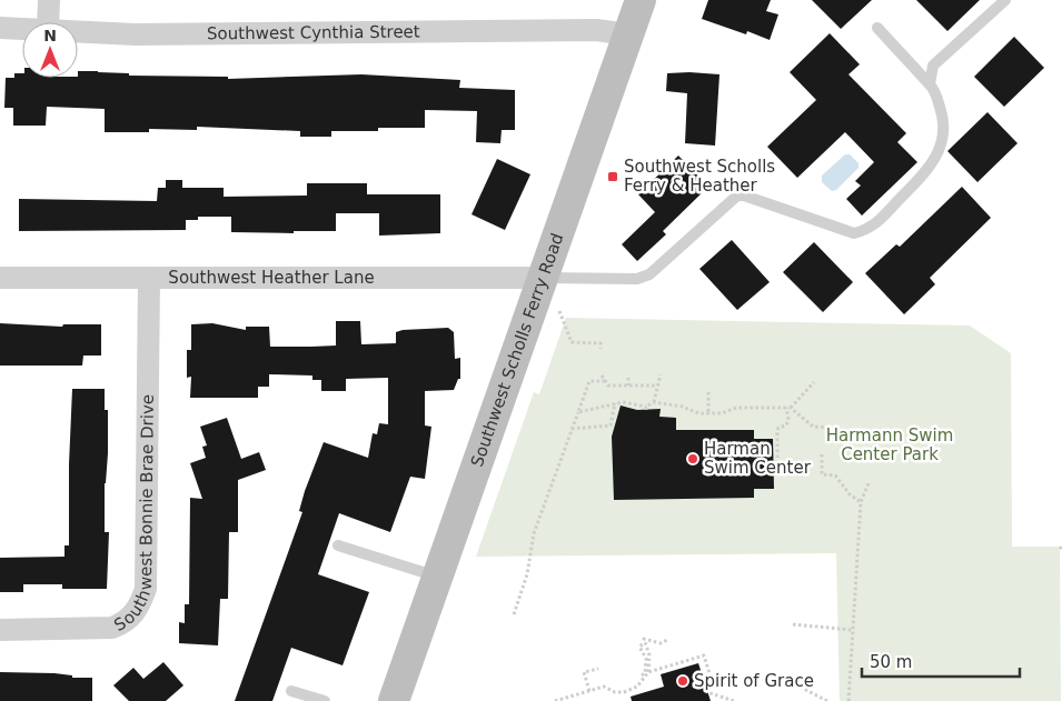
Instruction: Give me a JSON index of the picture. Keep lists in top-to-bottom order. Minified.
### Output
{"streets":{"main road":["Southwest Scholls Ferry Road"],"street":["Southwest Cynthia Street","Southwest Heather Lane","Southwest Bonnie Brae Drive"]},"crossings":[["Southwest Cynthia Street","Southwest Scholls Ferry Road"],["Southwest Heather Lane","Southwest Scholls Ferry Road"],["Southwest Heather Lane","Southwest Bonnie Brae Drive"]],"parks":["Harmann Swim Center Park"],"places":{"transit":["Southwest Scholls Ferry & Heather"],"other":["Harman Swim Center","Spirit of Grace"]},"scale_bar":"50 m","north":"top"}
